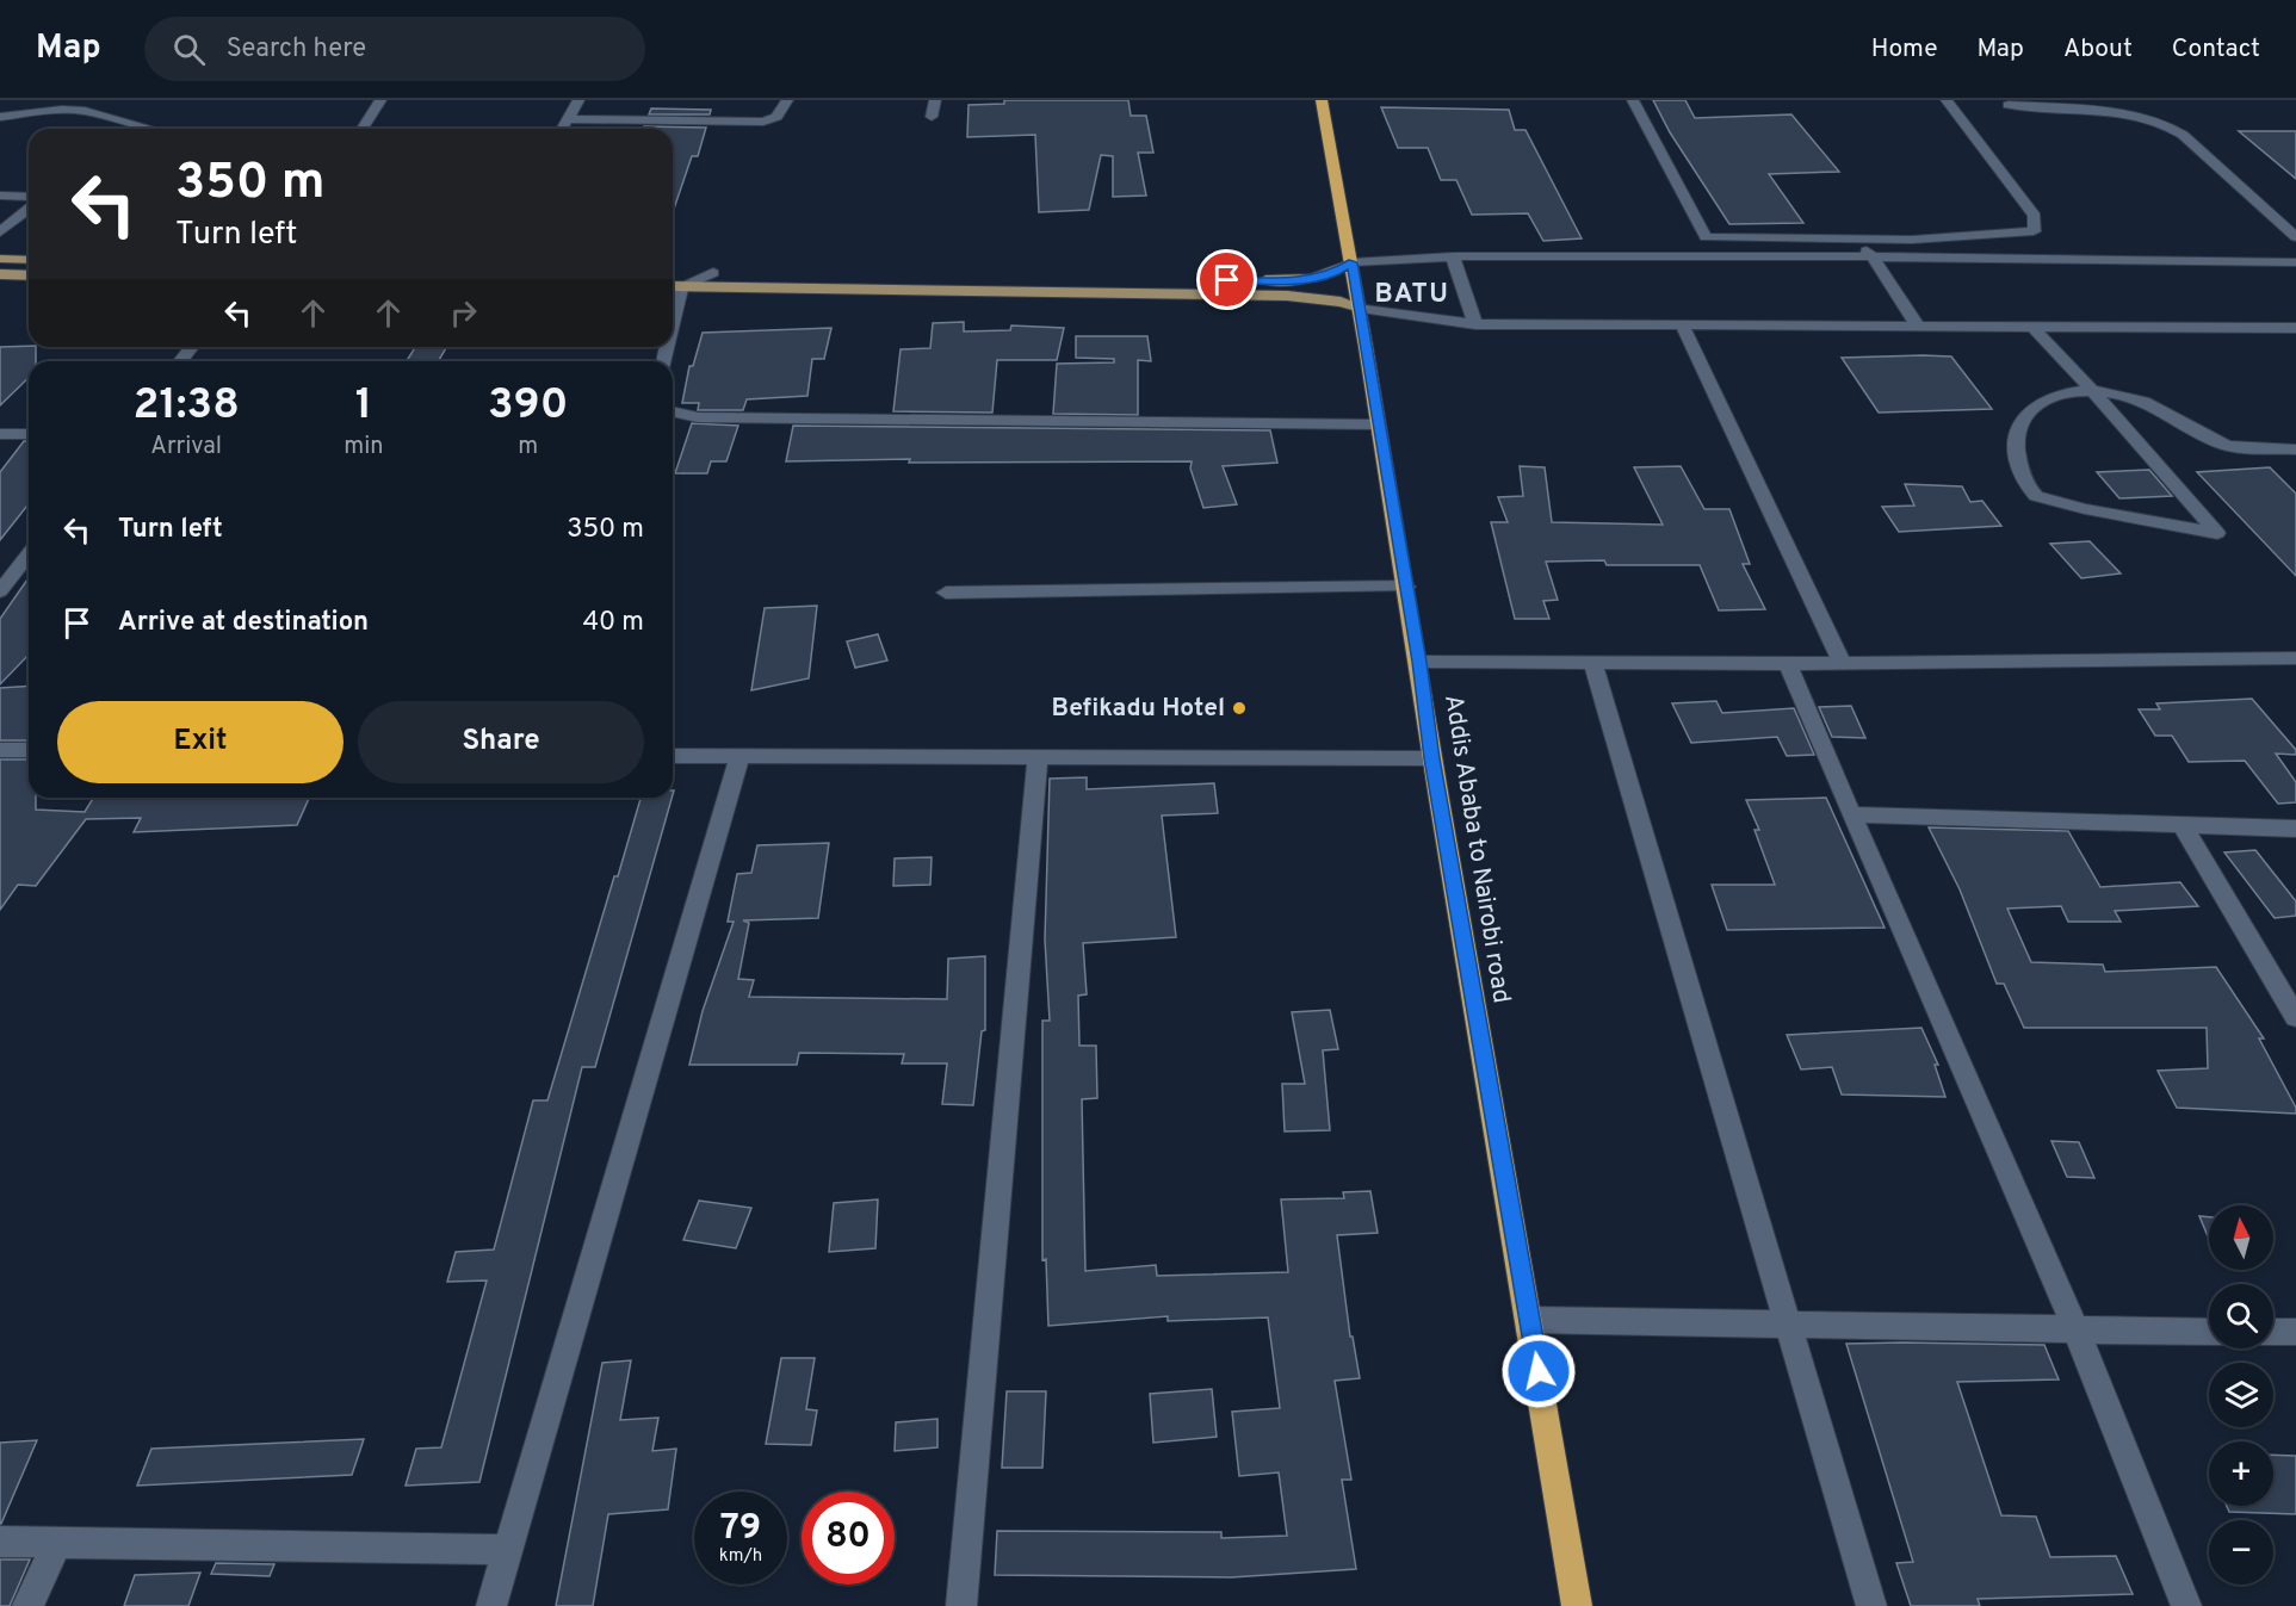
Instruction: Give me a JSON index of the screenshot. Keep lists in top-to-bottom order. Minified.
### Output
{"streets":{"highway":["Addis Ababa to Nairobi road"]},"districts":["BATU"],"places":["Befikadu Hotel"],"north":"top","page":{"header":"Map","search":"Search here","nav":["Home","Map","About","Contact"],"turn":["350 m","Turn left"],"eta":["21:38","Arrival","1","min","390","m"],"list":[{"name":"Turn left","value":"350 m"},{"name":"Arrive at destination","value":"40 m"}],"buttons":["Exit","Share"],"map_buttons":["+","−"],"speed":"79 km/h","limit":"80"}}
